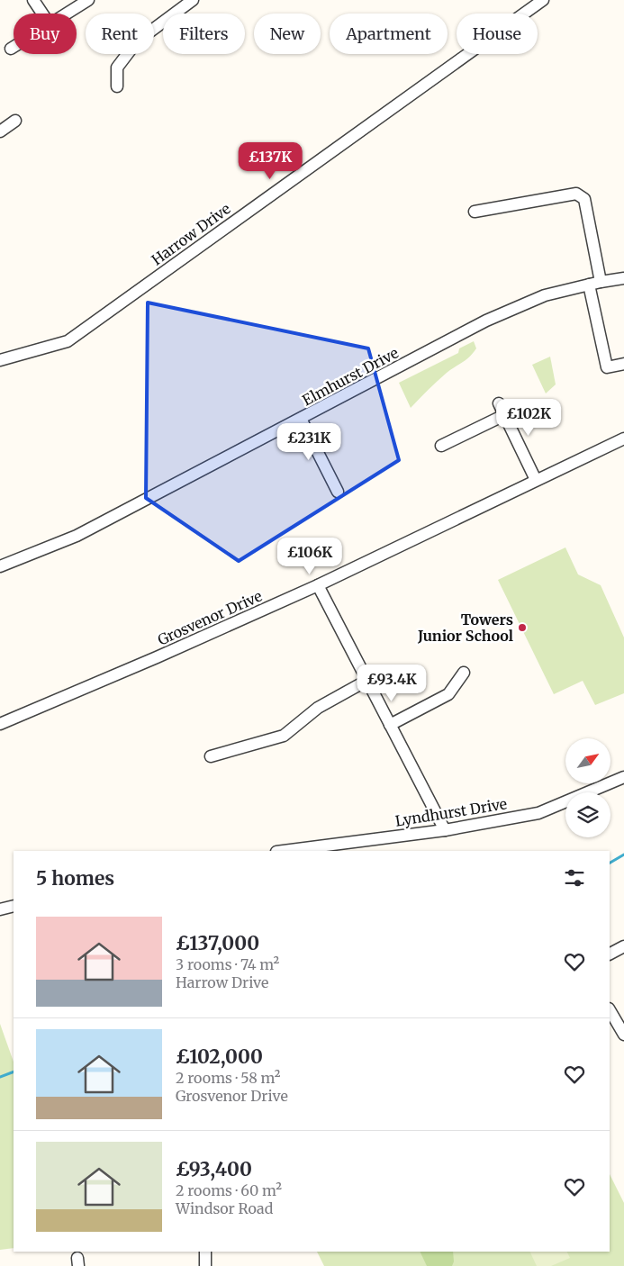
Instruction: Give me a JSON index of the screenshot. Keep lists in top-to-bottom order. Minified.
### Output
{"streets":{"street":["Harrow Drive","Elmhurst Drive","Grosvenor Drive","Lyndhurst Drive"]},"places":["Towers Junior School"],"north":"top right","page":{"chip":["Buy","Rent","Filters","New","Apartment","House"],"price":["£137K","£102K","£231K","£106K","£93.4K"],"heading":"5 homes","list":[{"name":"£137,000","note":"3 rooms · 74 m² · Harrow Drive"},{"name":"£102,000","note":"2 rooms · 58 m² · Grosvenor Drive"},{"name":"£93,400","note":"2 rooms · 60 m² · Windsor Road"}]}}
